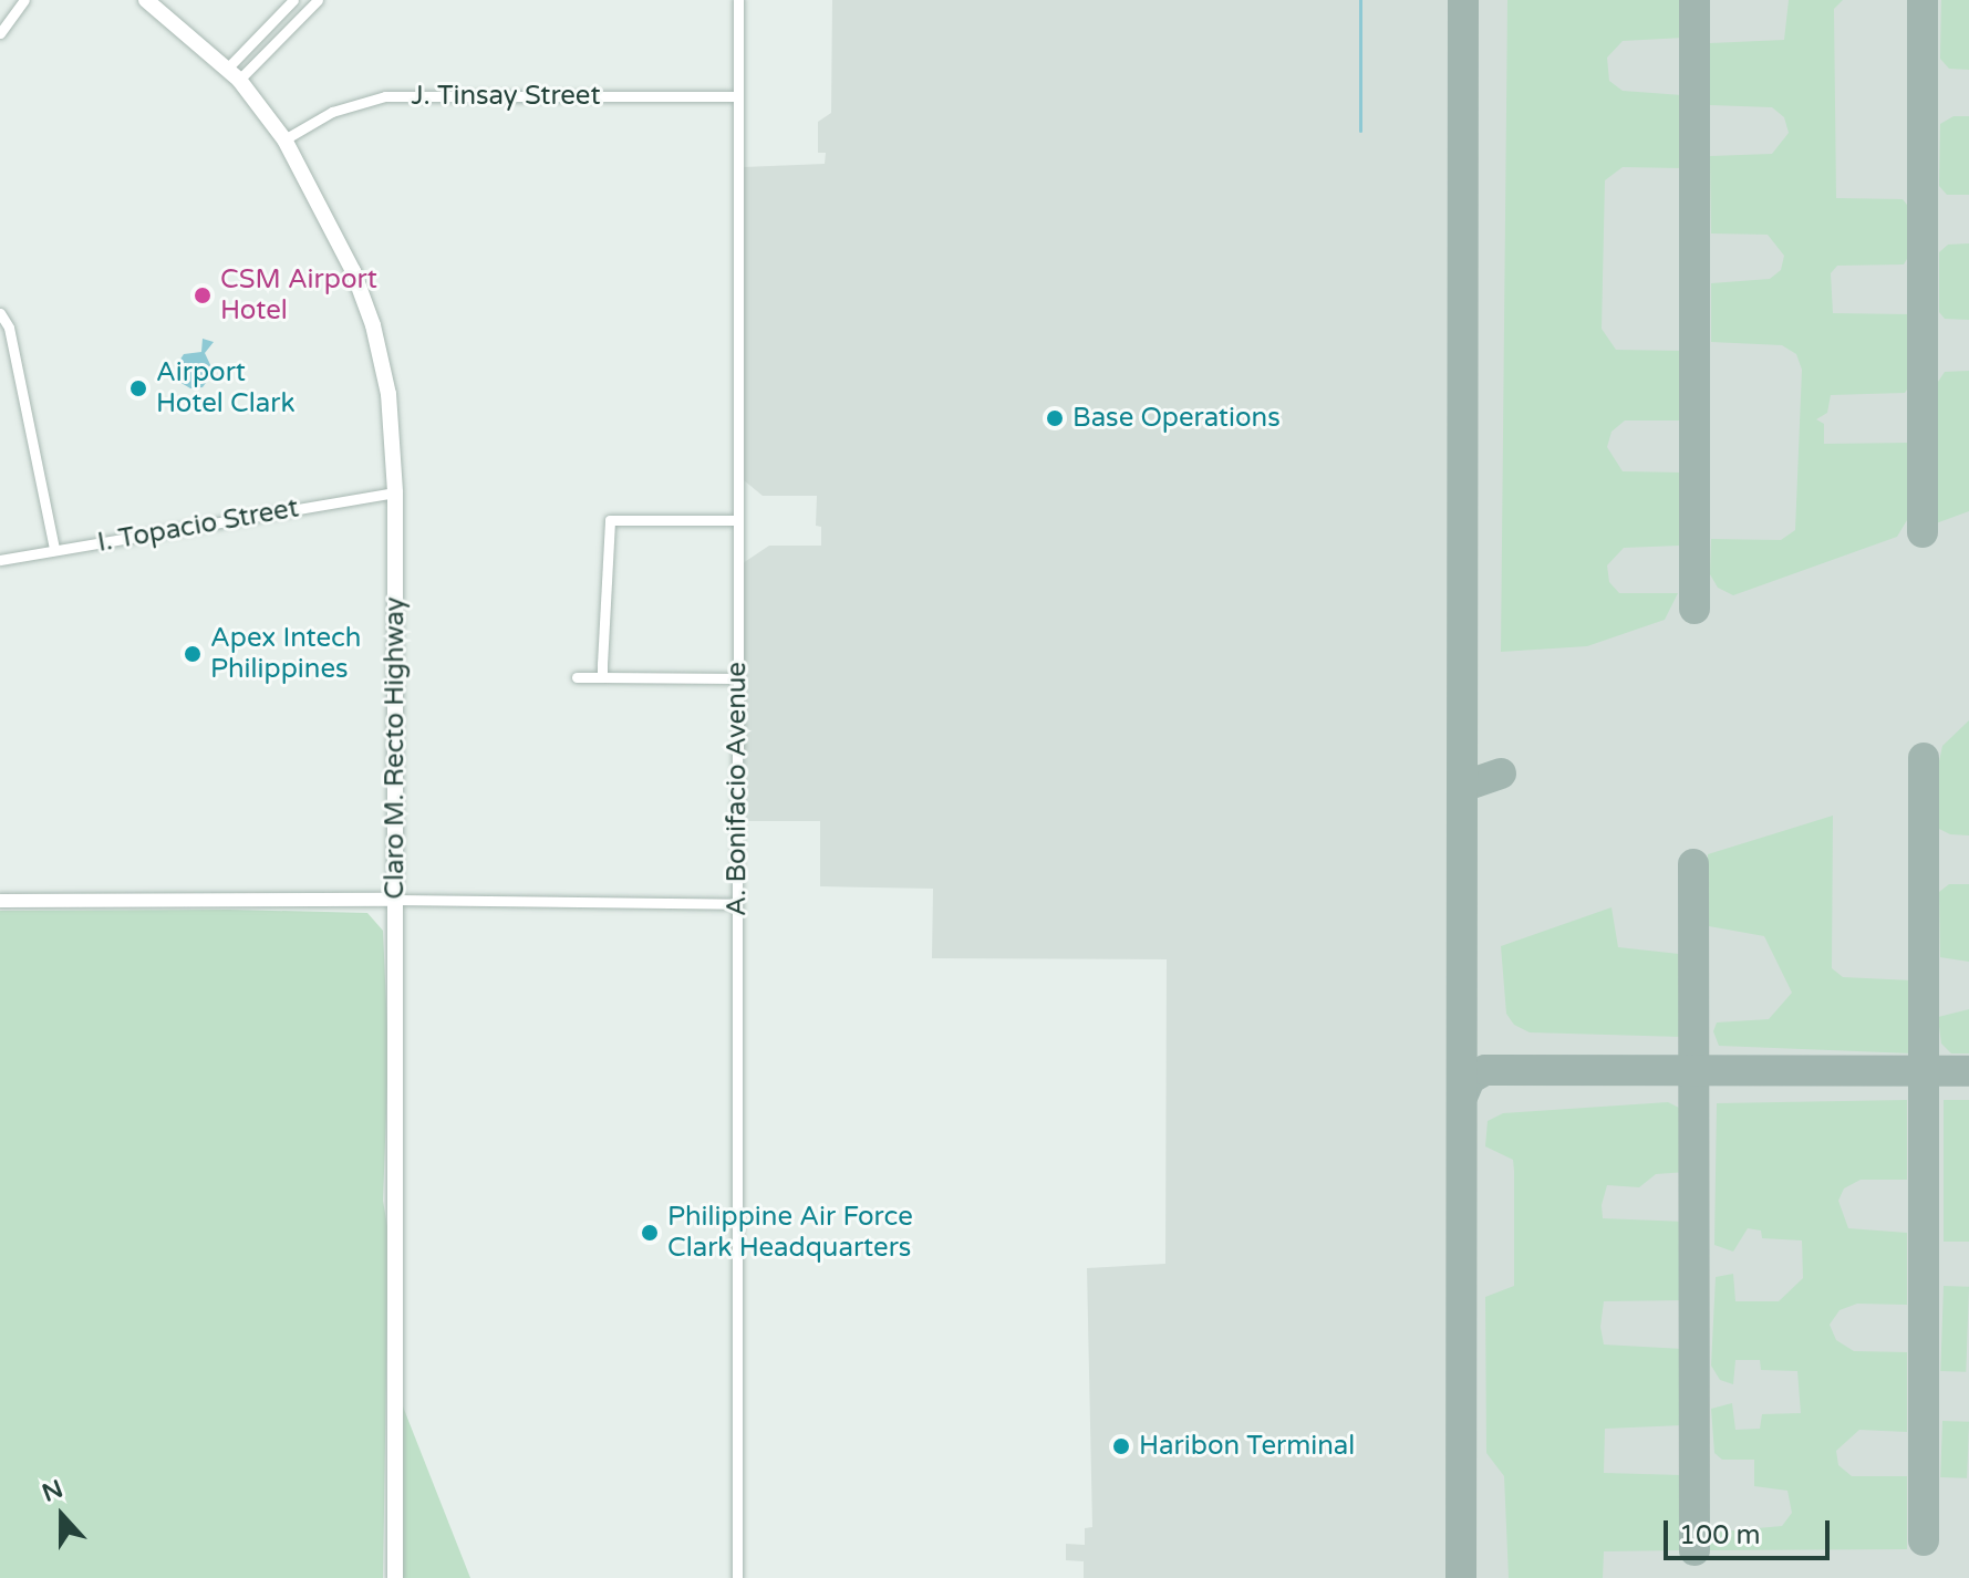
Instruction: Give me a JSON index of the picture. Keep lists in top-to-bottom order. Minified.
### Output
{"streets":{"main road":["Claro M. Recto Highway"],"street":["J. Tinsay Street","I. Topacio Street","A. Bonifacio Avenue"]},"crossings":[["J. Tinsay Street","Claro M. Recto Highway"],["J. Tinsay Street","A. Bonifacio Avenue"],["I. Topacio Street","Claro M. Recto Highway"]],"places":["CSM Airport Hotel","Airport Hotel Clark","Base Operations","Apex Intech Philippines","Philippine Air Force Clark Headquarters","Haribon Terminal"],"scale_bar":"100 m","north":"top"}
